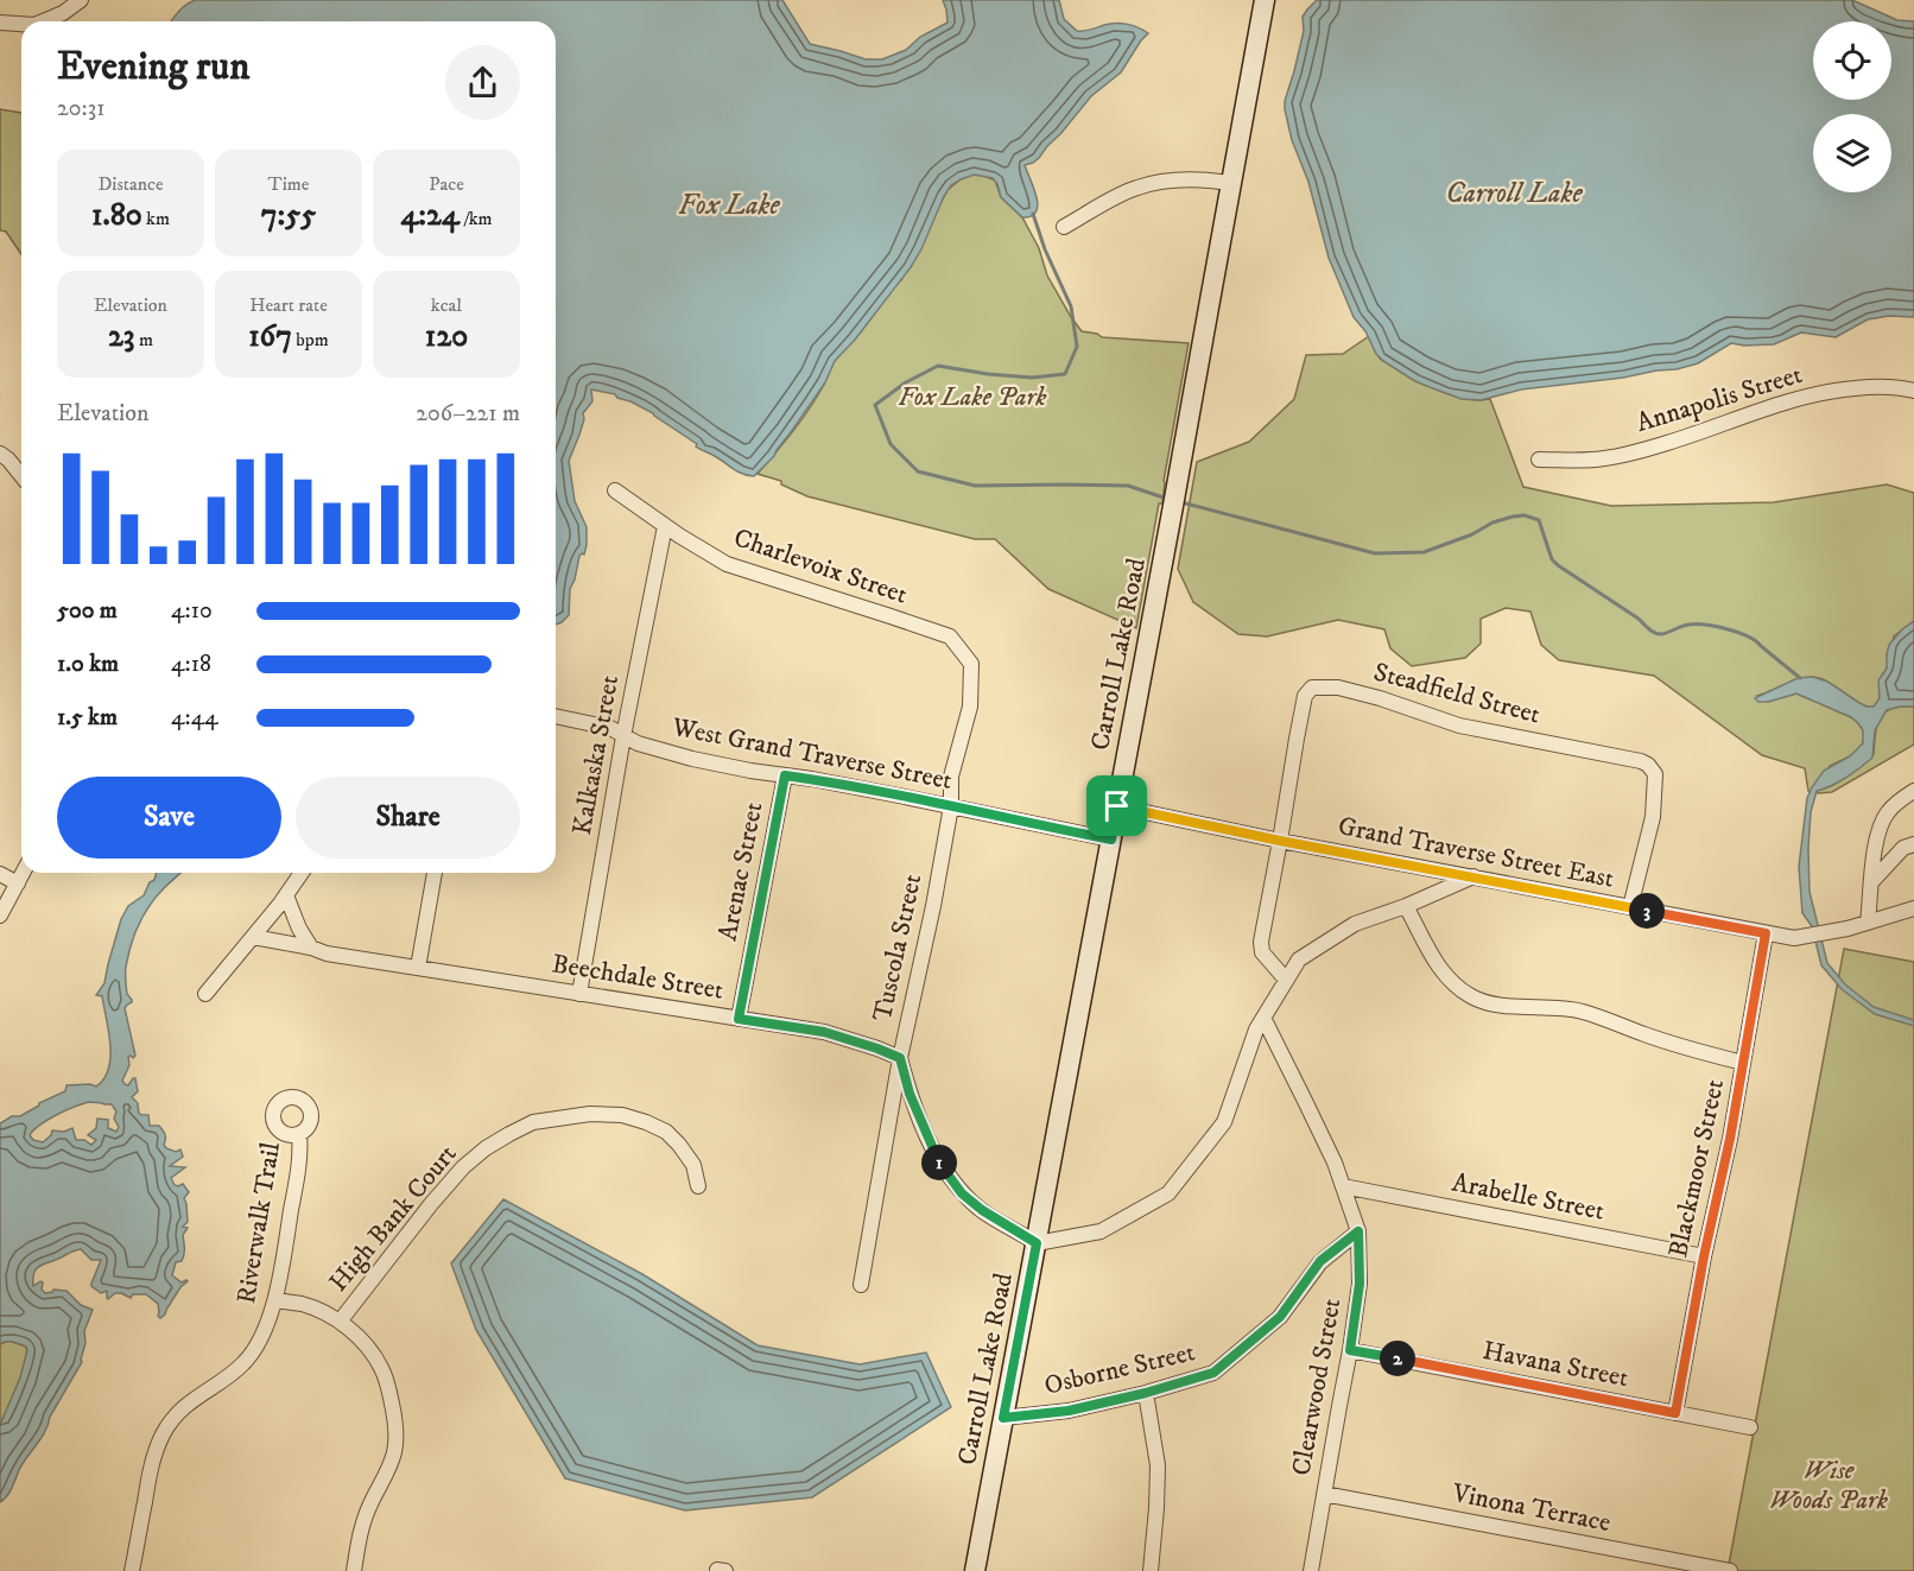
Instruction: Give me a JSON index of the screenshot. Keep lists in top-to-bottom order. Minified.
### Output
{"streets":{"street":["Annapolis Street","Charlevoix Street","Carroll Lake Road","Steadfield Street","West Grand Traverse Street","Kalkaska Street","Grand Traverse Street East","Arenac Street","Tuscola Street","Beechdale Street","Blackmoor Street","Arabelle Street","High Bank Court","Riverwalk Trail","Havana Street","Osborne Street","Clearwood Street","Vinona Terrace"]},"crossings":[["Charlevoix Street","Kalkaska Street"],["Charlevoix Street","Tuscola Street"],["Carroll Lake Road","West Grand Traverse Street"],["Carroll Lake Road","Grand Traverse Street East"],["Carroll Lake Road","Osborne Street"],["Steadfield Street","Grand Traverse Street East"],["West Grand Traverse Street","Kalkaska Street"],["West Grand Traverse Street","Arenac Street"],["West Grand Traverse Street","Tuscola Street"],["Kalkaska Street","Beechdale Street"],["Grand Traverse Street East","Blackmoor Street"],["Arenac Street","Beechdale Street"],["Tuscola Street","Beechdale Street"],["Blackmoor Street","Arabelle Street"],["Blackmoor Street","Havana Street"],["Arabelle Street","Clearwood Street"],["Havana Street","Clearwood Street"],["Osborne Street","Clearwood Street"],["Clearwood Street","Vinona Terrace"]],"water":["Carroll Lake","Fox Lake"],"parks":["Fox Lake Park","Wise Woods Park"],"page":{"heading":["Evening run","20:31"],"stats":[["Distance","1.80 km"],["Time","7:55"],["Pace","4:24 /km"],["Elevation","23 m"],["Heart rate","167 bpm"],["kcal","120"]],"chart":["Elevation","206–221 m"],"list":[{"name":"500 m","note":"4:10"},{"name":"1.0 km","note":"4:18"},{"name":"1.5 km","note":"4:44"}],"buttons":["Save","Share"],"pins":["3","1","2"]}}
